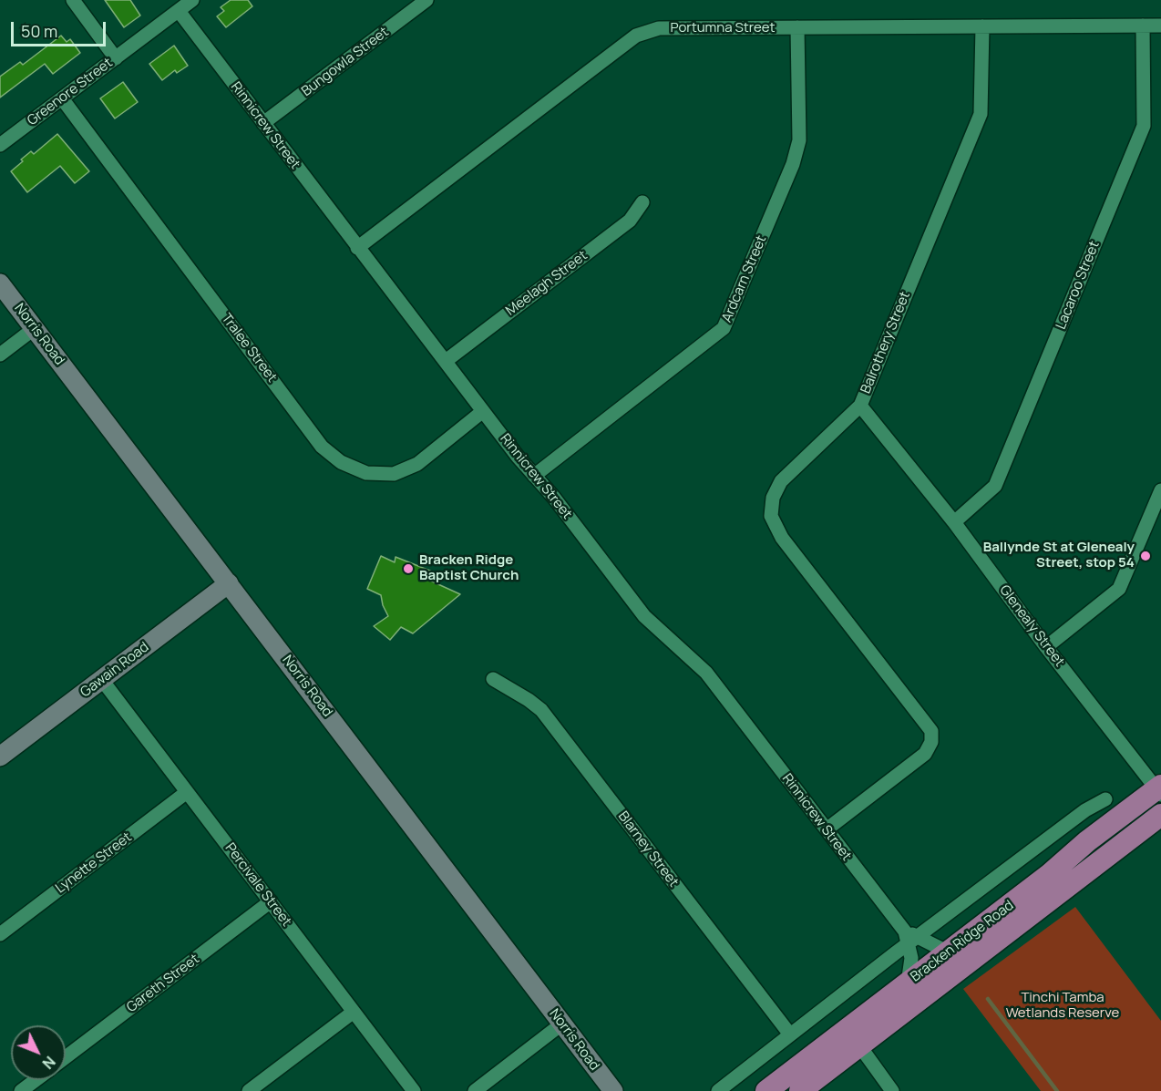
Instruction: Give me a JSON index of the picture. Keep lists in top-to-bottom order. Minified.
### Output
{"streets":{"main road":["Norris Road","Gawain Road","Bracken Ridge Road"],"street":["Portumna Street","Bungowla Street","Greenore Street","Rinnicrew Street","Ardcarn Street","Meelagh Street","Lacaroo Street","Balrothery Street","Tralee Street","Glenealy Street","Blarney Street","Lynette Street","Percivale Street","Gareth Street"]},"crossings":[["Portumna Street","Rinnicrew Street"],["Portumna Street","Ardcarn Street"],["Portumna Street","Lacaroo Street"],["Portumna Street","Balrothery Street"],["Bungowla Street","Rinnicrew Street"],["Greenore Street","Rinnicrew Street"],["Greenore Street","Tralee Street"],["Rinnicrew Street","Ardcarn Street"],["Rinnicrew Street","Meelagh Street"],["Rinnicrew Street","Balrothery Street"],["Rinnicrew Street","Tralee Street"],["Rinnicrew Street","Bracken Ridge Road"],["Lacaroo Street","Glenealy Street"],["Norris Road","Gawain Road"],["Balrothery Street","Glenealy Street"],["Glenealy Street","Bracken Ridge Road"],["Gawain Road","Percivale Street"],["Lynette Street","Percivale Street"],["Percivale Street","Gareth Street"]],"parks":["Tinchi Tamba Wetlands Reserve"],"places":["Ballynde St at Glenealy Street, stop 54","Bracken Ridge Baptist Church"],"scale_bar":"50 m","north":"bottom right"}
